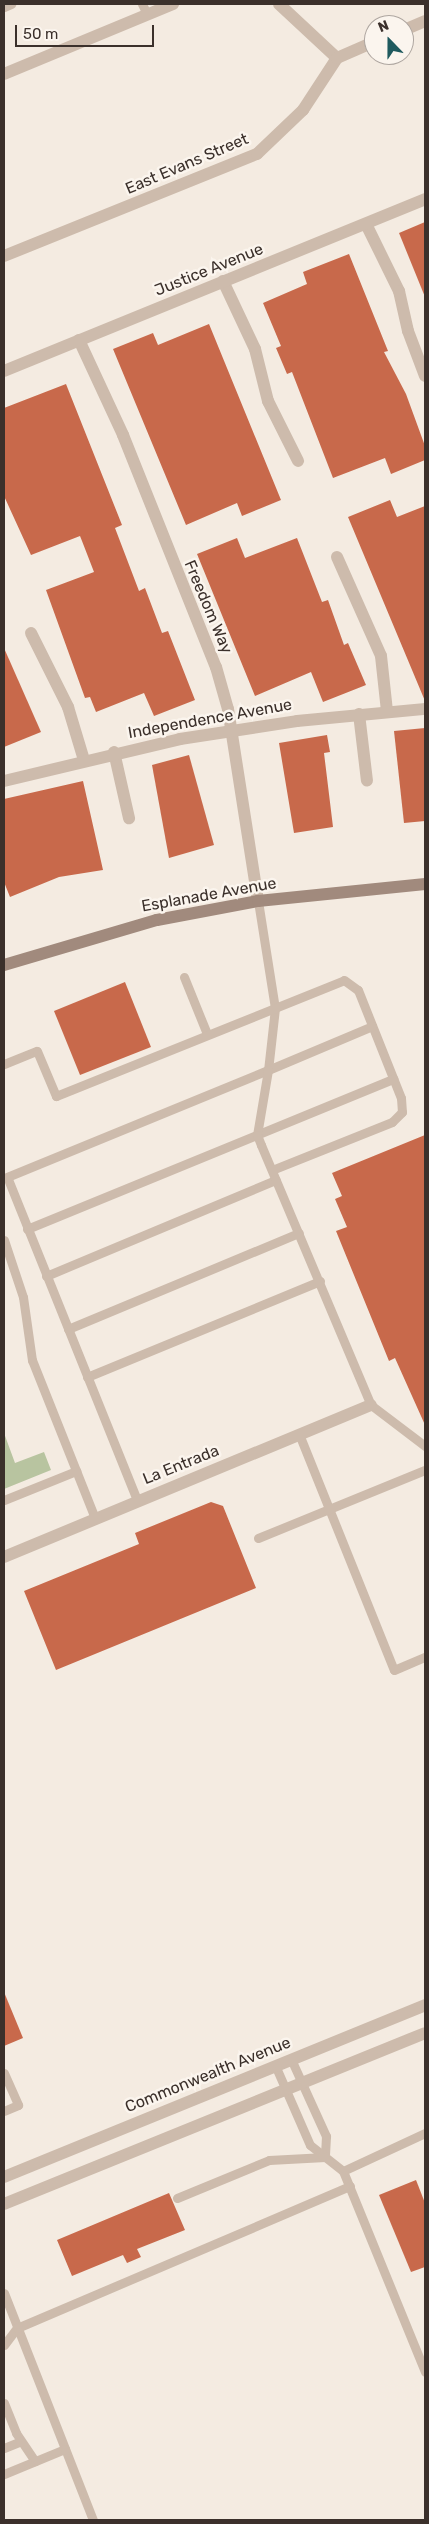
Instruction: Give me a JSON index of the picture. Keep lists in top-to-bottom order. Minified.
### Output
{"streets":{"main road":["Esplanade Avenue"],"street":["East Evans Street","Justice Avenue","Freedom Way","Independence Avenue","La Entrada","Commonwealth Avenue"]},"crossings":[["Justice Avenue","Freedom Way"],["Freedom Way","Independence Avenue"],["Freedom Way","Esplanade Avenue"]],"scale_bar":"50 m","north":"top"}
